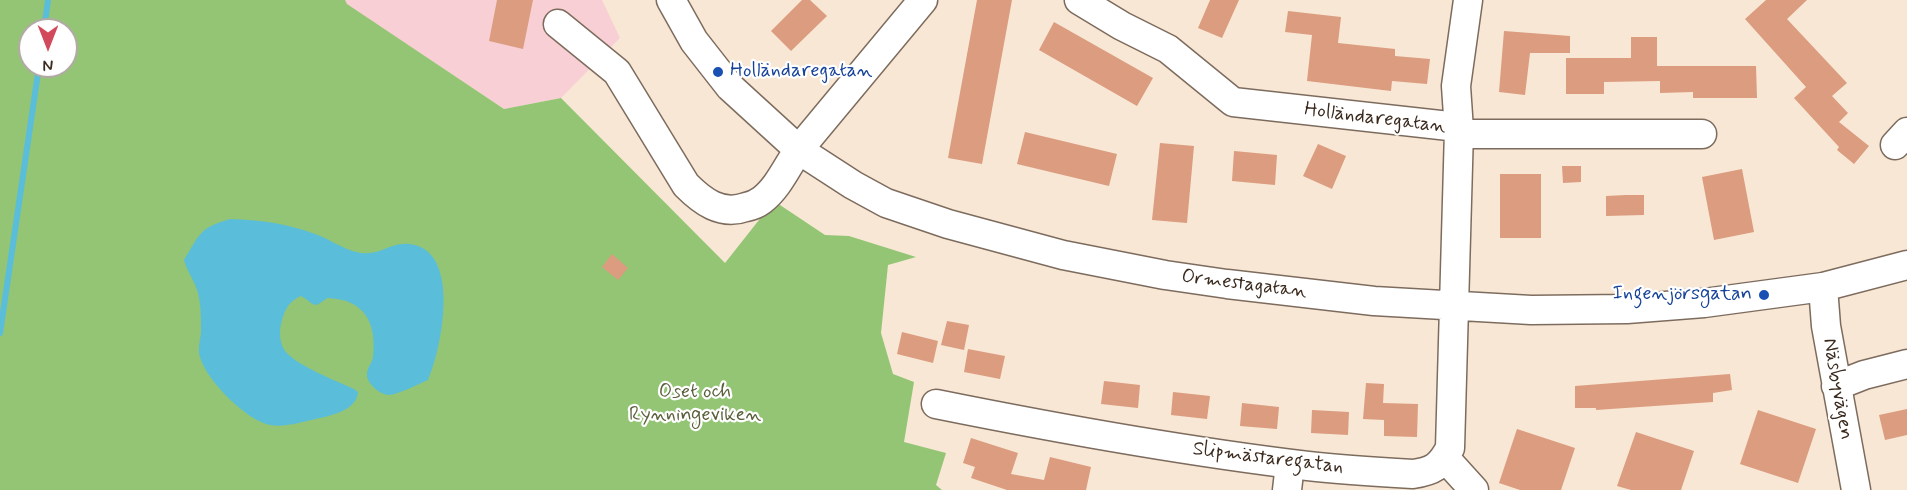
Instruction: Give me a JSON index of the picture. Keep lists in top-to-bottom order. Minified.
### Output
{"streets":{"street":["Holländaregatan","Ormestagatan","Näsbyvägen","Slipmästaregatan"]},"crossings":[["Ormestagatan","Näsbyvägen"]],"parks":["Oset och Rynningeviken"],"places":["Holländaregatan","Ingenjörsgatan"],"north":"bottom"}
